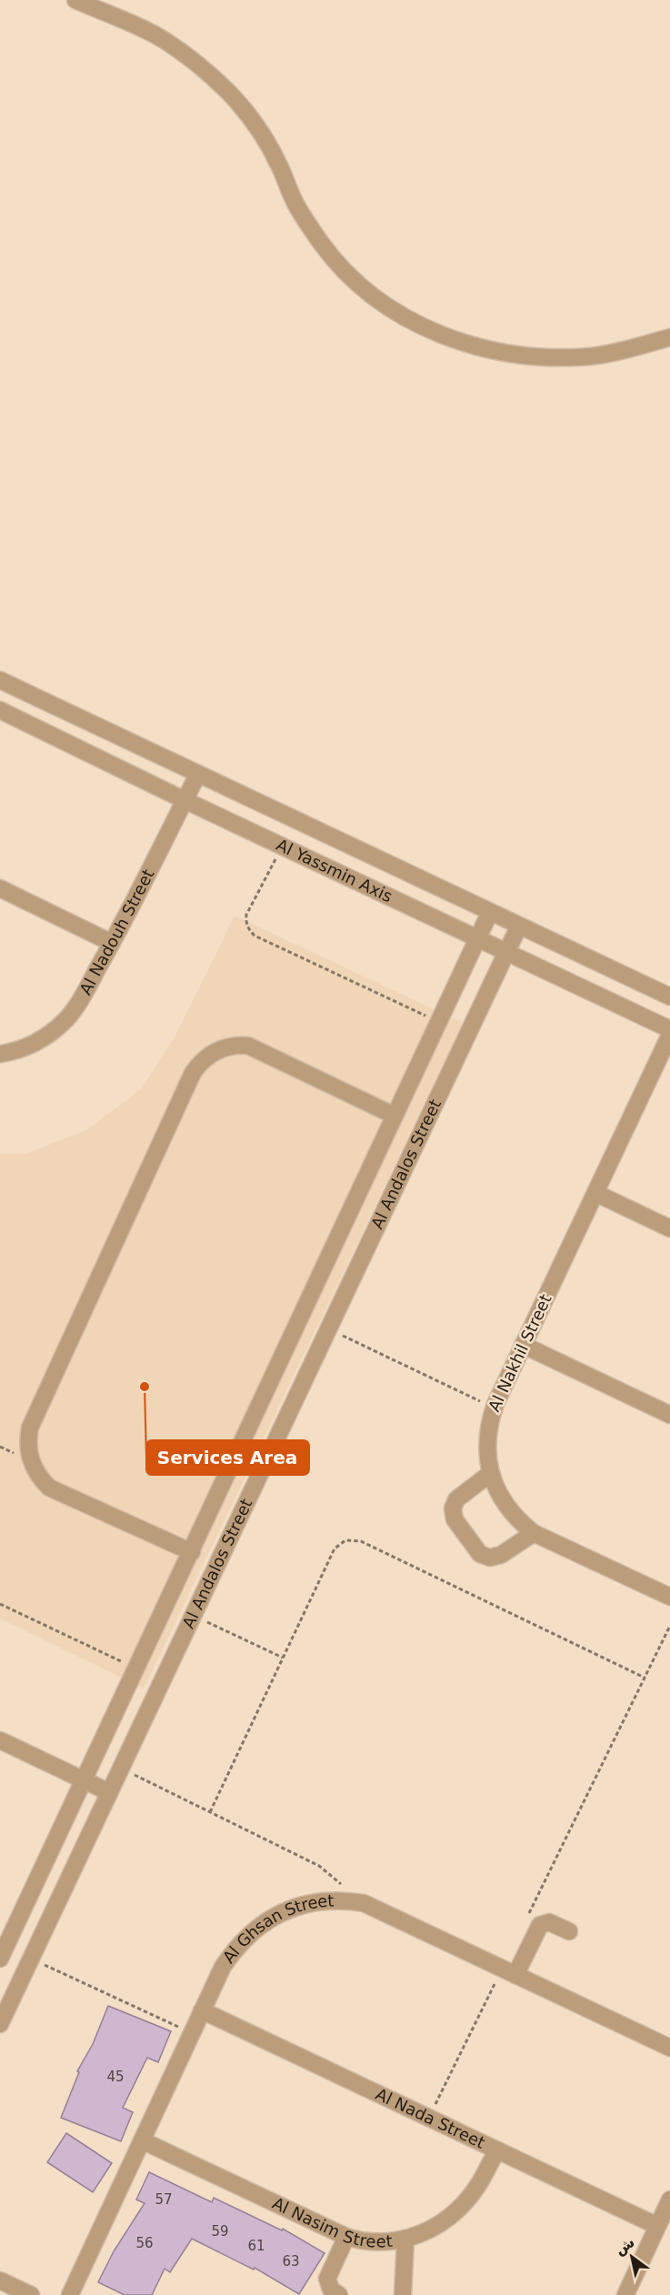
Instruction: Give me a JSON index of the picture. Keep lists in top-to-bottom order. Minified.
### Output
{"streets":{"street":["Al Yassmin Axis","Al Nadouh Street","Al Andalos Street","Al Nakhil Street","Al Ghsan Street","Al Nada Street","Al Nasim Street"]},"crossings":[["Al Yassmin Axis","Al Nadouh Street"],["Al Yassmin Axis","Al Andalos Street"],["Al Ghsan Street","Al Nada Street"],["Al Ghsan Street","Al Nasim Street"],["Al Nada Street","Al Nasim Street"]],"places":["Services Area"],"house_numbers":["45","57","59","56","61","63"],"north":"top left"}
